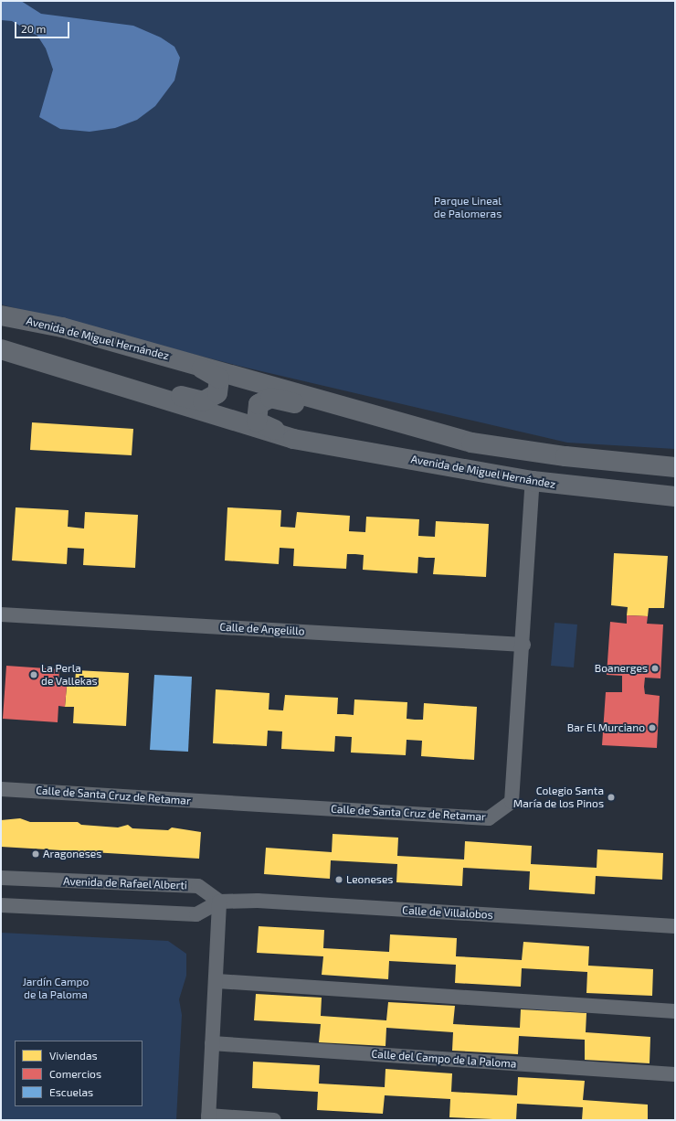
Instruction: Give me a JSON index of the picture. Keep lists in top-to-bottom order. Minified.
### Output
{"streets":{"street":["Avenida de Miguel Hernández","Calle de Angelillo","Calle de Santa Cruz de Retamar","Avenida de Rafael Alberti","Calle de Villalobos","Calle del Campo de la Paloma"]},"crossings":[["Avenida de Miguel Hernández","Calle de Santa Cruz de Retamar"],["Calle de Angelillo","Calle de Santa Cruz de Retamar"],["Avenida de Rafael Alberti","Calle de Villalobos"]],"parks":["Parque Lineal de Palomeras","Jardín Campo de la Paloma"],"places":["Boanerges","La Perla de Vallekas","Bar El Murciano","Colegio Santa María de los Pinos","Aragoneses","Leoneses"],"legend":["Viviendas","Comercios","Escuelas"],"scale_bar":"20 m"}
